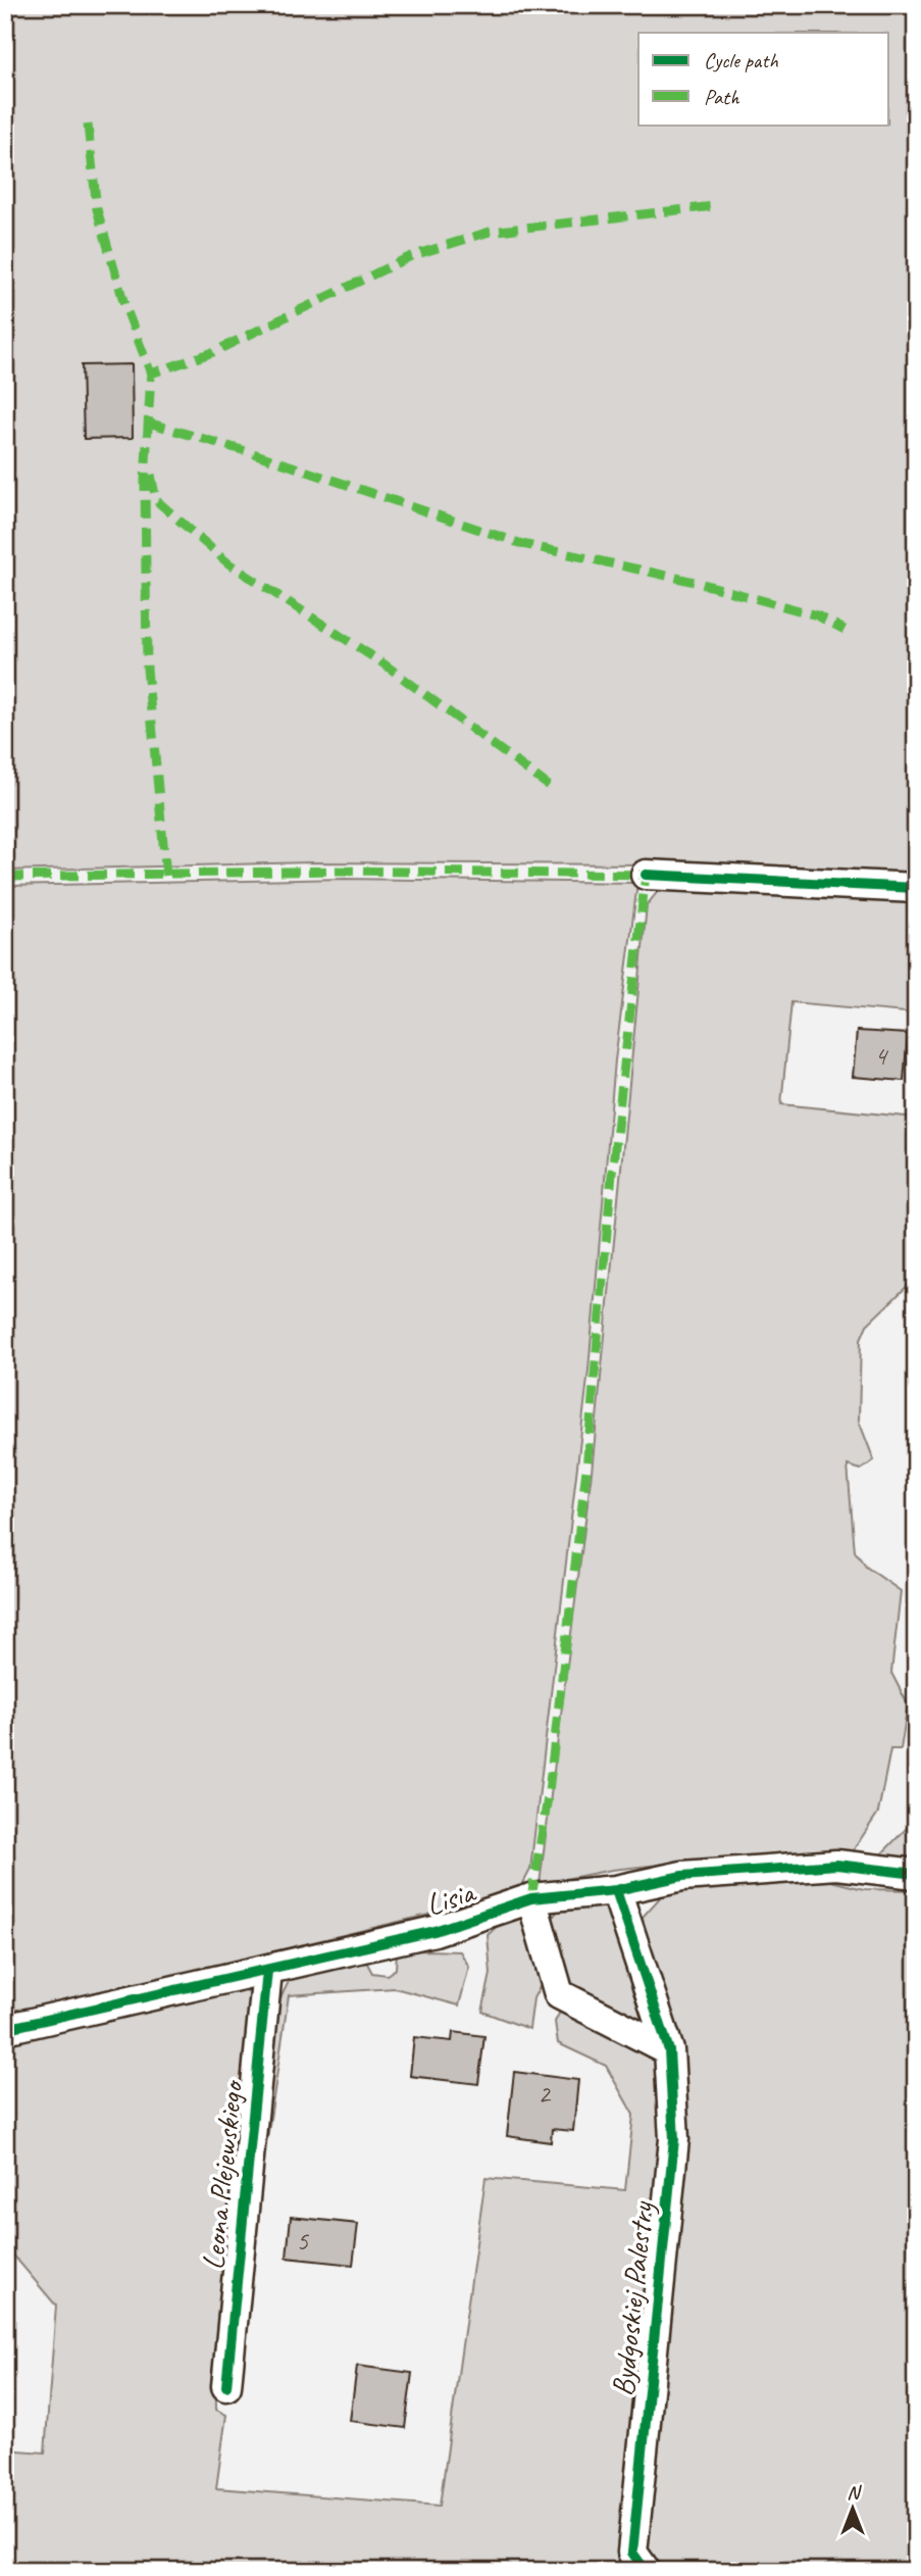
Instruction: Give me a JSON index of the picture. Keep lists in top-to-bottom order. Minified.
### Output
{"streets":{"street":["Lisia","Leona Plejewskiego","Bydgoskiej Palestry"]},"crossings":[["Lisia","Leona Plejewskiego"],["Lisia","Bydgoskiej Palestry"]],"house_numbers":["4","2","5"],"legend":["Cycle path","Path"],"north":"top"}
